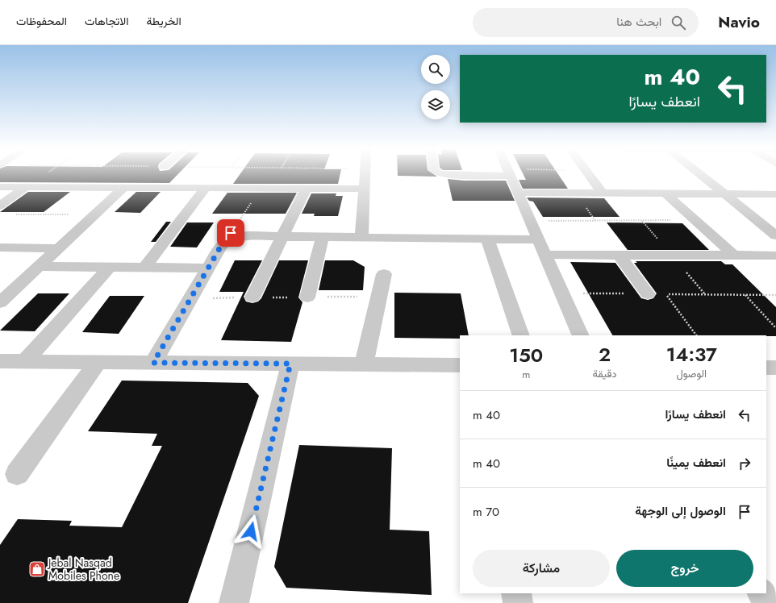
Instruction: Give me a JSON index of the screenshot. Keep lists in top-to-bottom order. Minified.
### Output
{"places":{"shop":["Jebal Nasqad Mobiles Phone"]},"page":{"header":"Navio","search":"ابحث هنا","nav":["الخريطة","الاتجاهات","المحفوظات"],"turn":["40 m","انعطف يسارًا"],"eta":["14:37","الوصول","2","دقيقة","150","m"],"list":[{"name":"انعطف يسارًا","value":"40 m"},{"name":"انعطف يمينًا","value":"40 m"},{"name":"الوصول إلى الوجهة","value":"70 m"}],"buttons":["خروج","مشاركة"]}}
